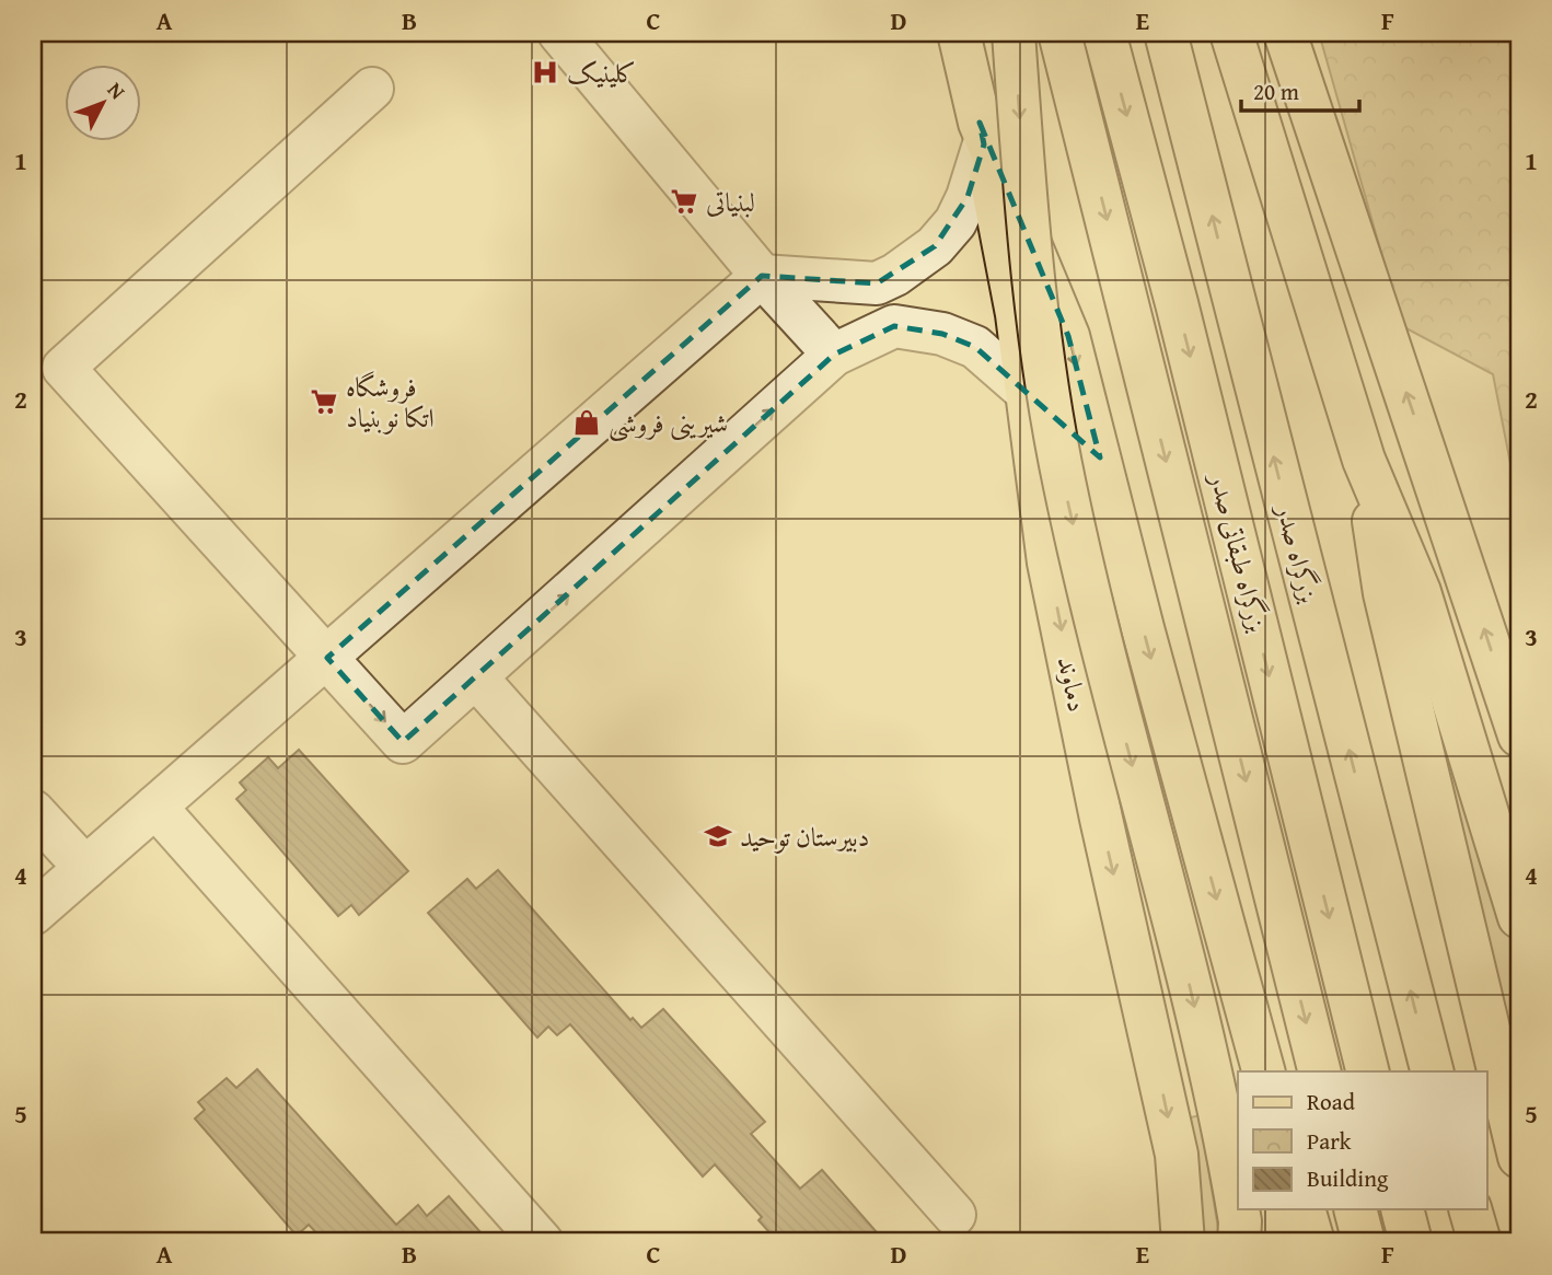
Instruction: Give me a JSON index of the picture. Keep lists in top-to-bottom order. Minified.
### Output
{"streets":{"main road":["بزرگراه طبقاتی صدر","بزرگراه صدر","دماوند"]},"places":{"hospital":["کلینیک"],"supermarket":["لبنیاتی","فروشگاه اتکا نوبنیاد"],"shop":["شیرینی فروشی"],"school or university":["دبیرستان توحید"]},"legend":["Road","Park","Building"],"scale_bar":"20 m","north":"top right","grid":{"columns":["A","B","C","D","E","F"],"rows":["1","2","3","4","5"]}}
